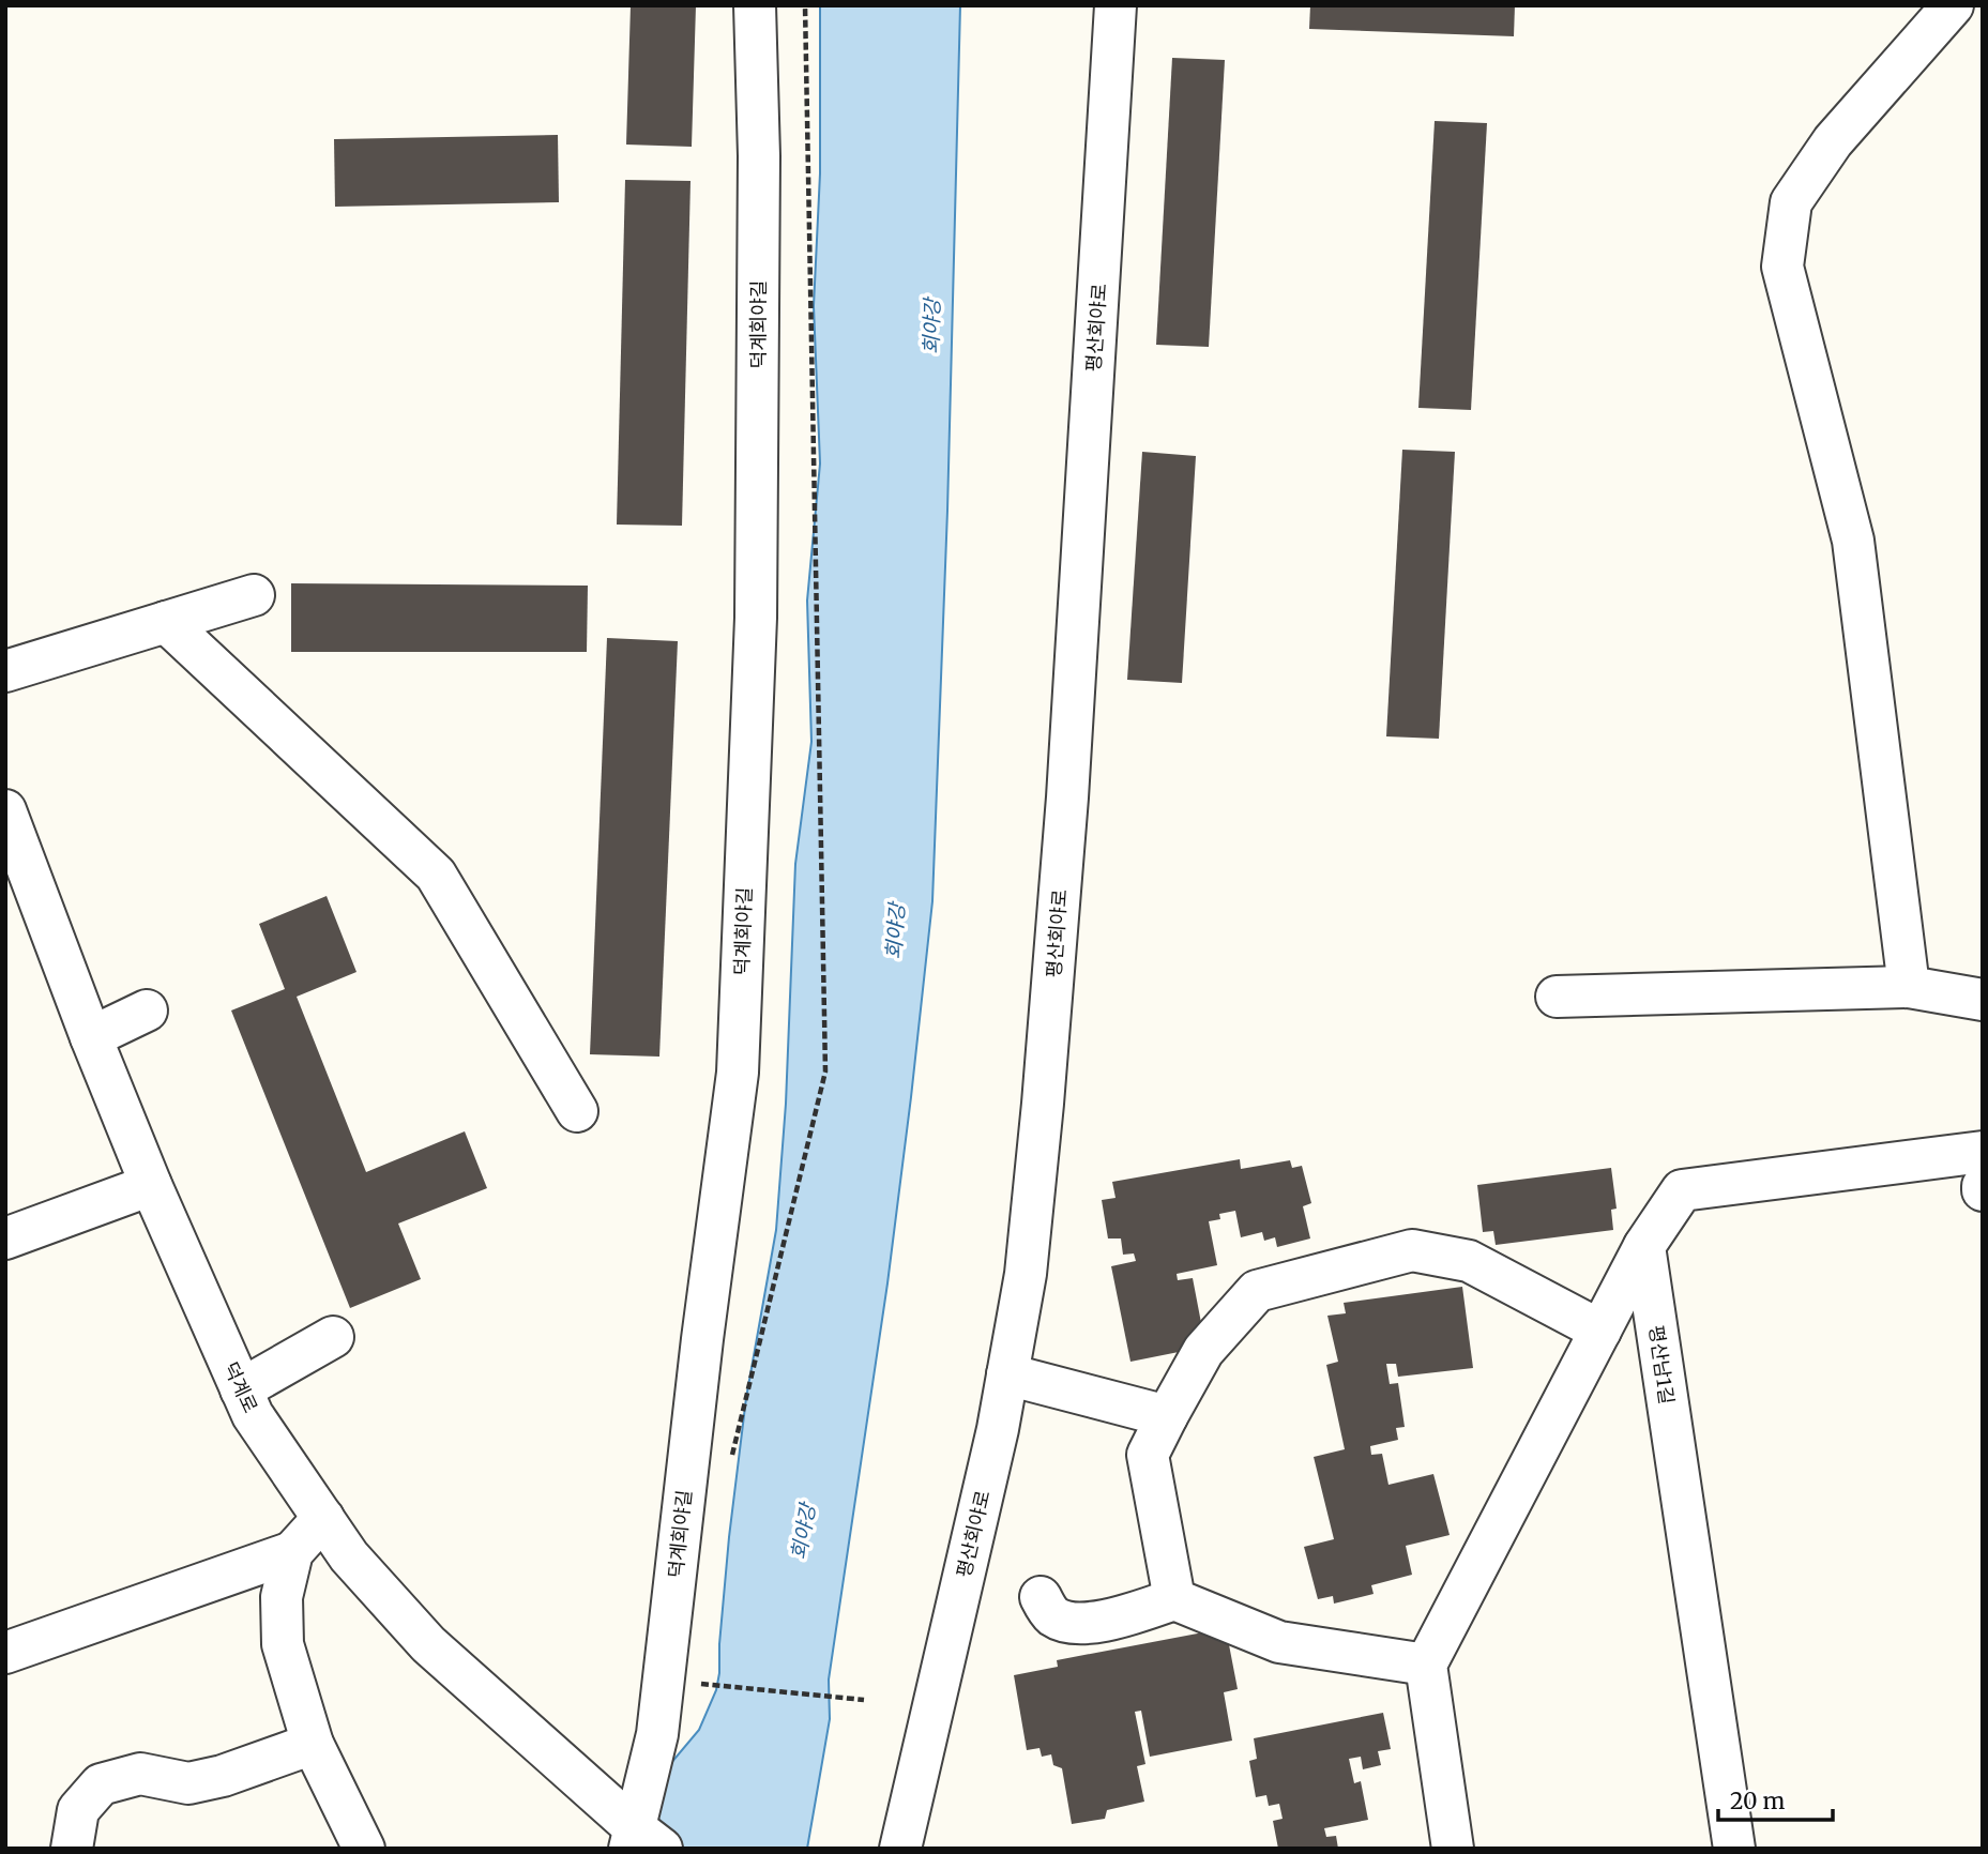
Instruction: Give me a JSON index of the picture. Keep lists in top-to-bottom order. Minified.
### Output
{"streets":{"street":["덕계회야길","평산회야로","평산남1길","덕계로"]},"crossings":[["덕계회야길","덕계로"]],"water":["회야강"],"scale_bar":"20 m"}
